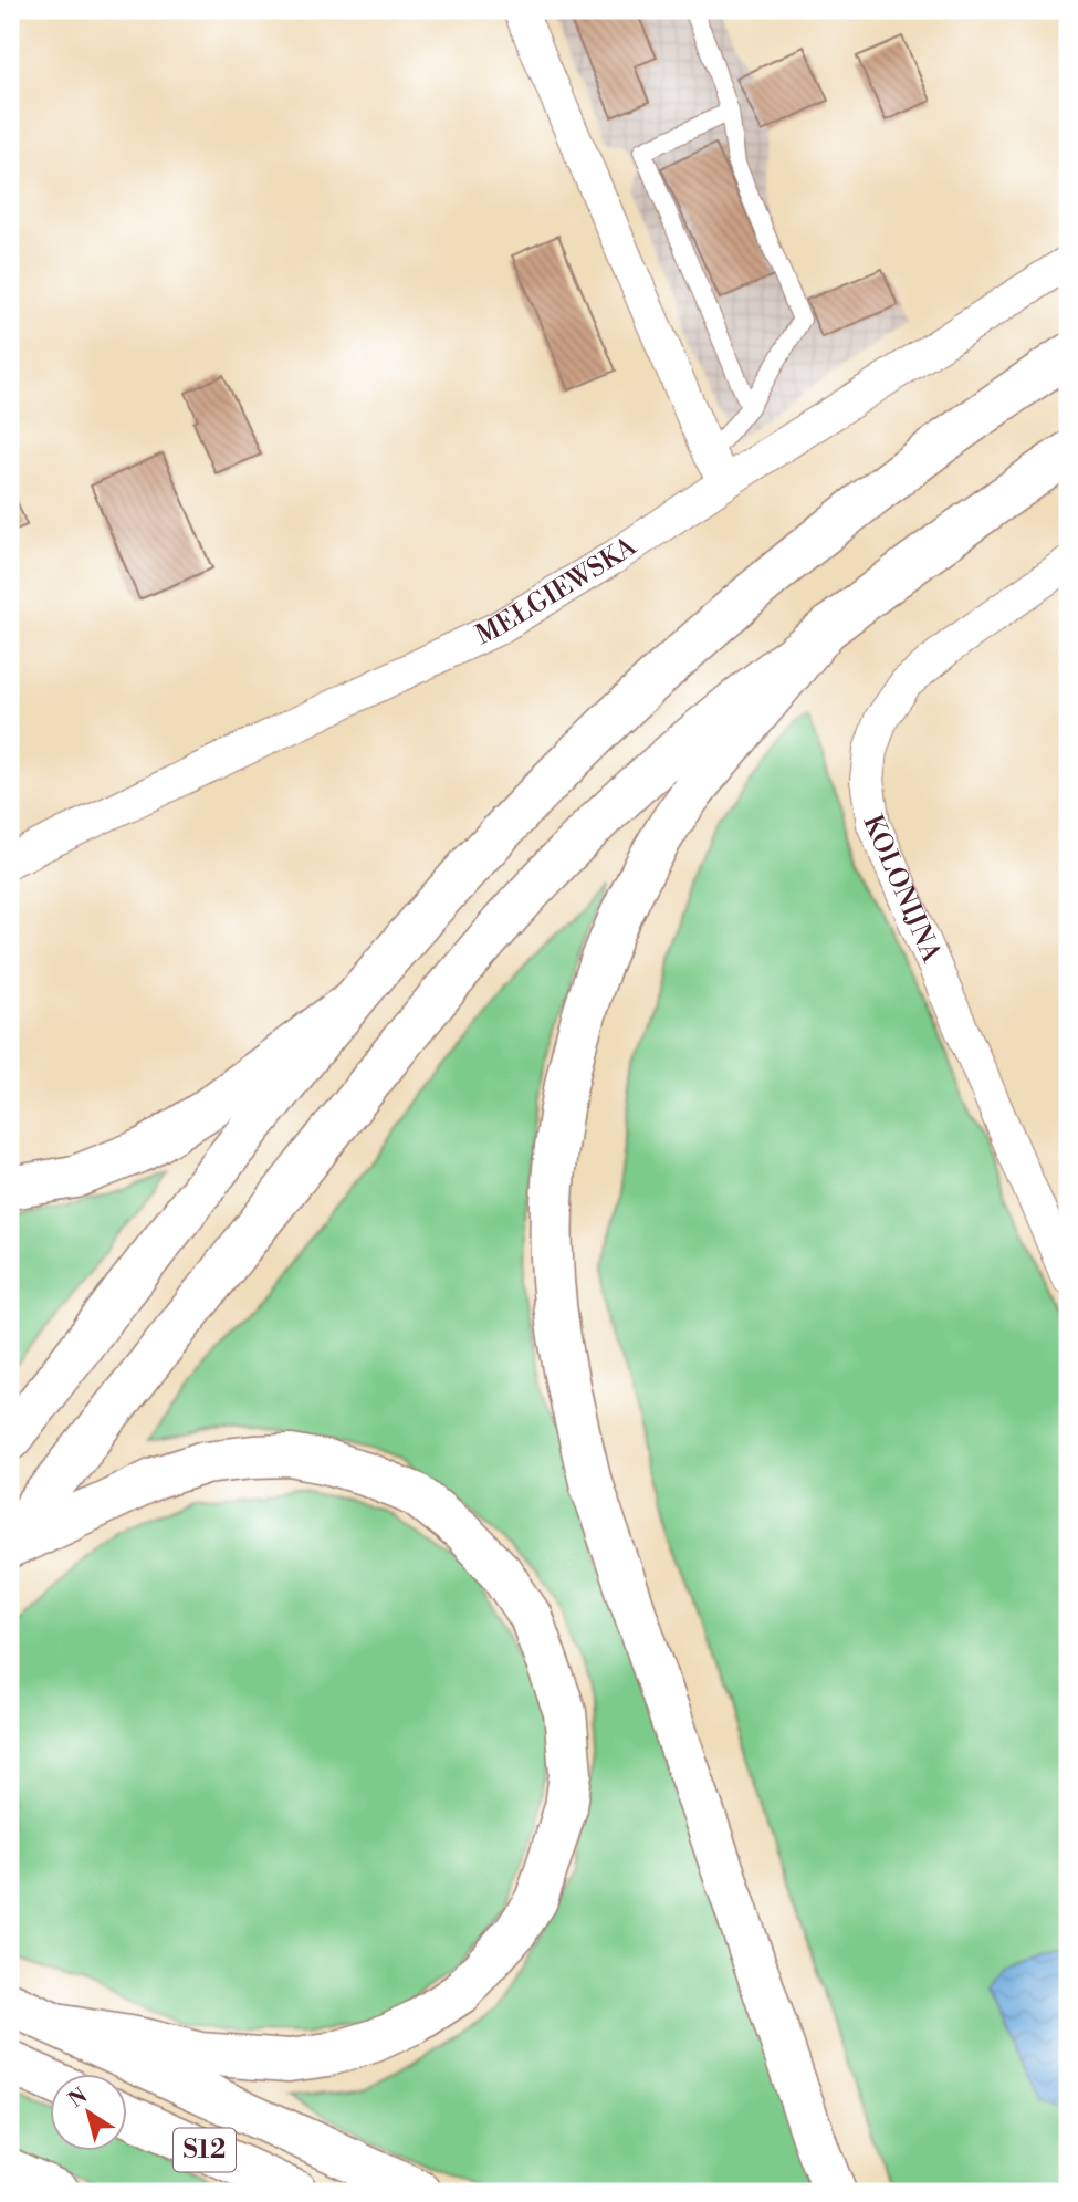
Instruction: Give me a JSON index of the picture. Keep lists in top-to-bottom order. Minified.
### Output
{"streets":{"main road":["S12"],"street":["MEŁGIEWSKA","KOLONIJNA"]},"north":"top left"}
